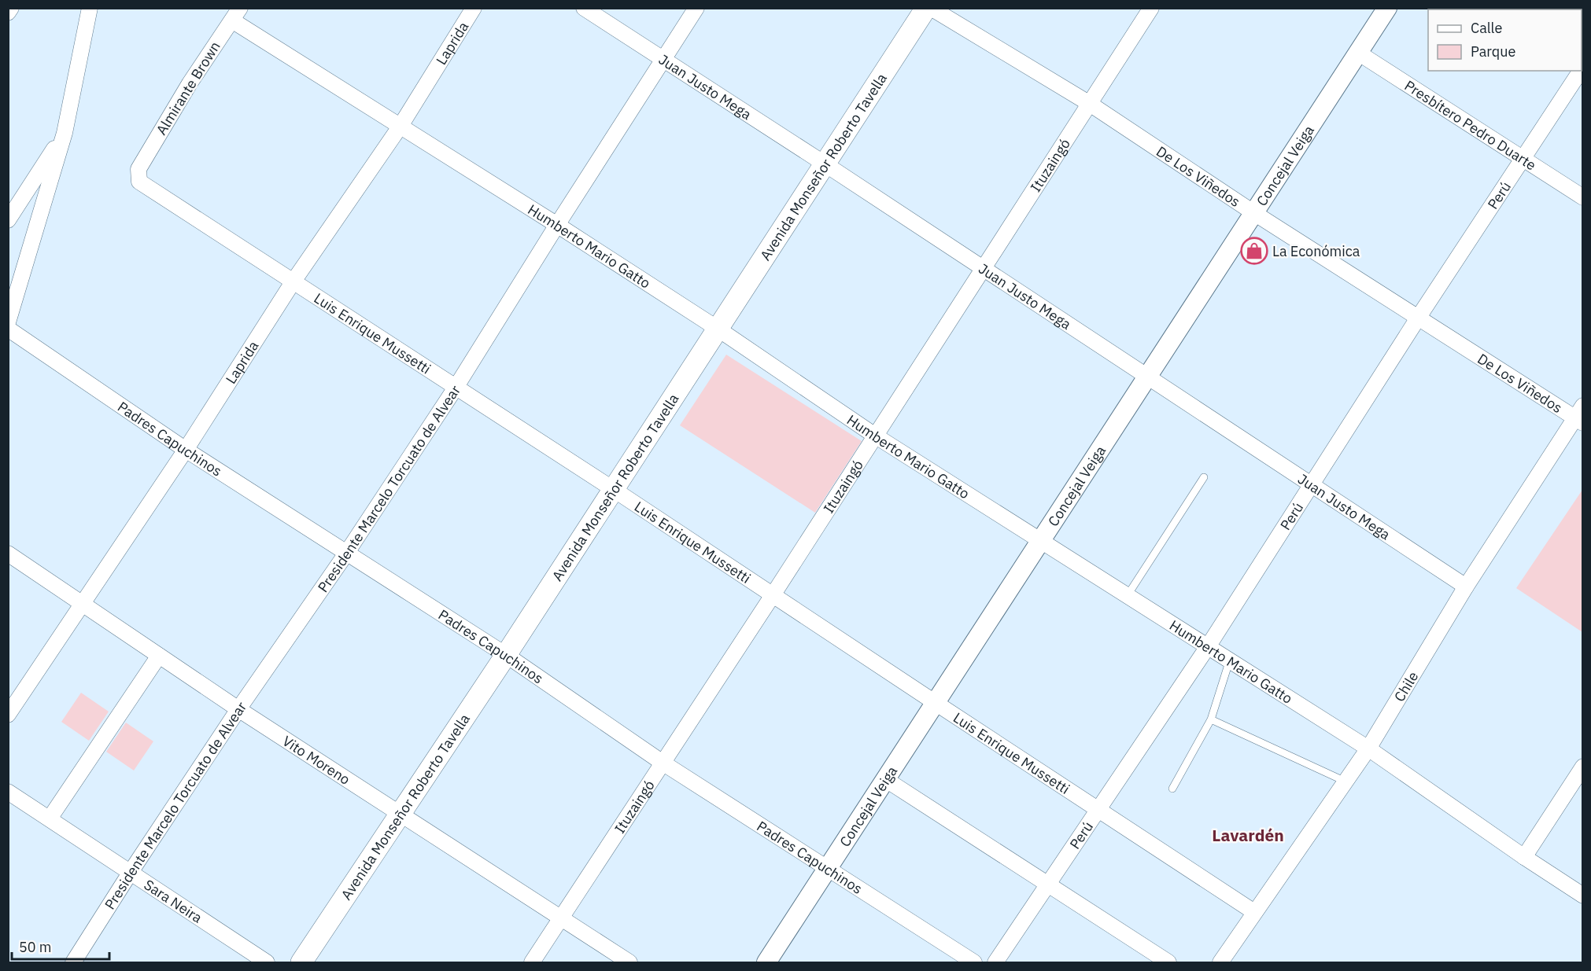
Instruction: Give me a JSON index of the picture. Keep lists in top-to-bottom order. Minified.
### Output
{"streets":{"main road":["Avenida Monseñor Roberto Tavella"],"street":["Laprida","Juan Justo Mega","Almirante Brown","Presbítero Pedro Duarte","Ituzaingó","Concejal Veiga","De Los Viñedos","Perú","Humberto Mario Gatto","Luis Enrique Mussetti","Padres Capuchinos","Presidente Marcelo Torcuato de Alvear","Chile","Vito Moreno","Sara Neira"]},"crossings":[["Laprida","Humberto Mario Gatto"],["Laprida","Luis Enrique Mussetti"],["Laprida","Padres Capuchinos"],["Laprida","Vito Moreno"],["Juan Justo Mega","Ituzaingó"],["Juan Justo Mega","Concejal Veiga"],["Juan Justo Mega","Avenida Monseñor Roberto Tavella"],["Juan Justo Mega","Perú"],["Juan Justo Mega","Presidente Marcelo Torcuato de Alvear"],["Juan Justo Mega","Chile"],["Almirante Brown","Humberto Mario Gatto"],["Almirante Brown","Luis Enrique Mussetti"],["Presbítero Pedro Duarte","Concejal Veiga"],["Presbítero Pedro Duarte","Perú"],["Ituzaingó","De Los Viñedos"],["Ituzaingó","Humberto Mario Gatto"],["Ituzaingó","Luis Enrique Mussetti"],["Ituzaingó","Padres Capuchinos"],["Ituzaingó","Vito Moreno"],["Concejal Veiga","De Los Viñedos"],["Concejal Veiga","Humberto Mario Gatto"],["Concejal Veiga","Luis Enrique Mussetti"],["Concejal Veiga","Padres Capuchinos"],["Avenida Monseñor Roberto Tavella","Humberto Mario Gatto"],["Avenida Monseñor Roberto Tavella","Luis Enrique Mussetti"],["Avenida Monseñor Roberto Tavella","Padres Capuchinos"],["Avenida Monseñor Roberto Tavella","Vito Moreno"],["De Los Viñedos","Perú"],["De Los Viñedos","Chile"],["Perú","Humberto Mario Gatto"],["Perú","Luis Enrique Mussetti"],["Humberto Mario Gatto","Presidente Marcelo Torcuato de Alvear"],["Humberto Mario Gatto","Chile"],["Luis Enrique Mussetti","Presidente Marcelo Torcuato de Alvear"],["Luis Enrique Mussetti","Chile"],["Padres Capuchinos","Presidente Marcelo Torcuato de Alvear"],["Presidente Marcelo Torcuato de Alvear","Vito Moreno"],["Presidente Marcelo Torcuato de Alvear","Sara Neira"]],"districts":["Lavardén"],"places":{"shop":["La Económica"]},"legend":["Calle","Parque"],"scale_bar":"50 m"}
